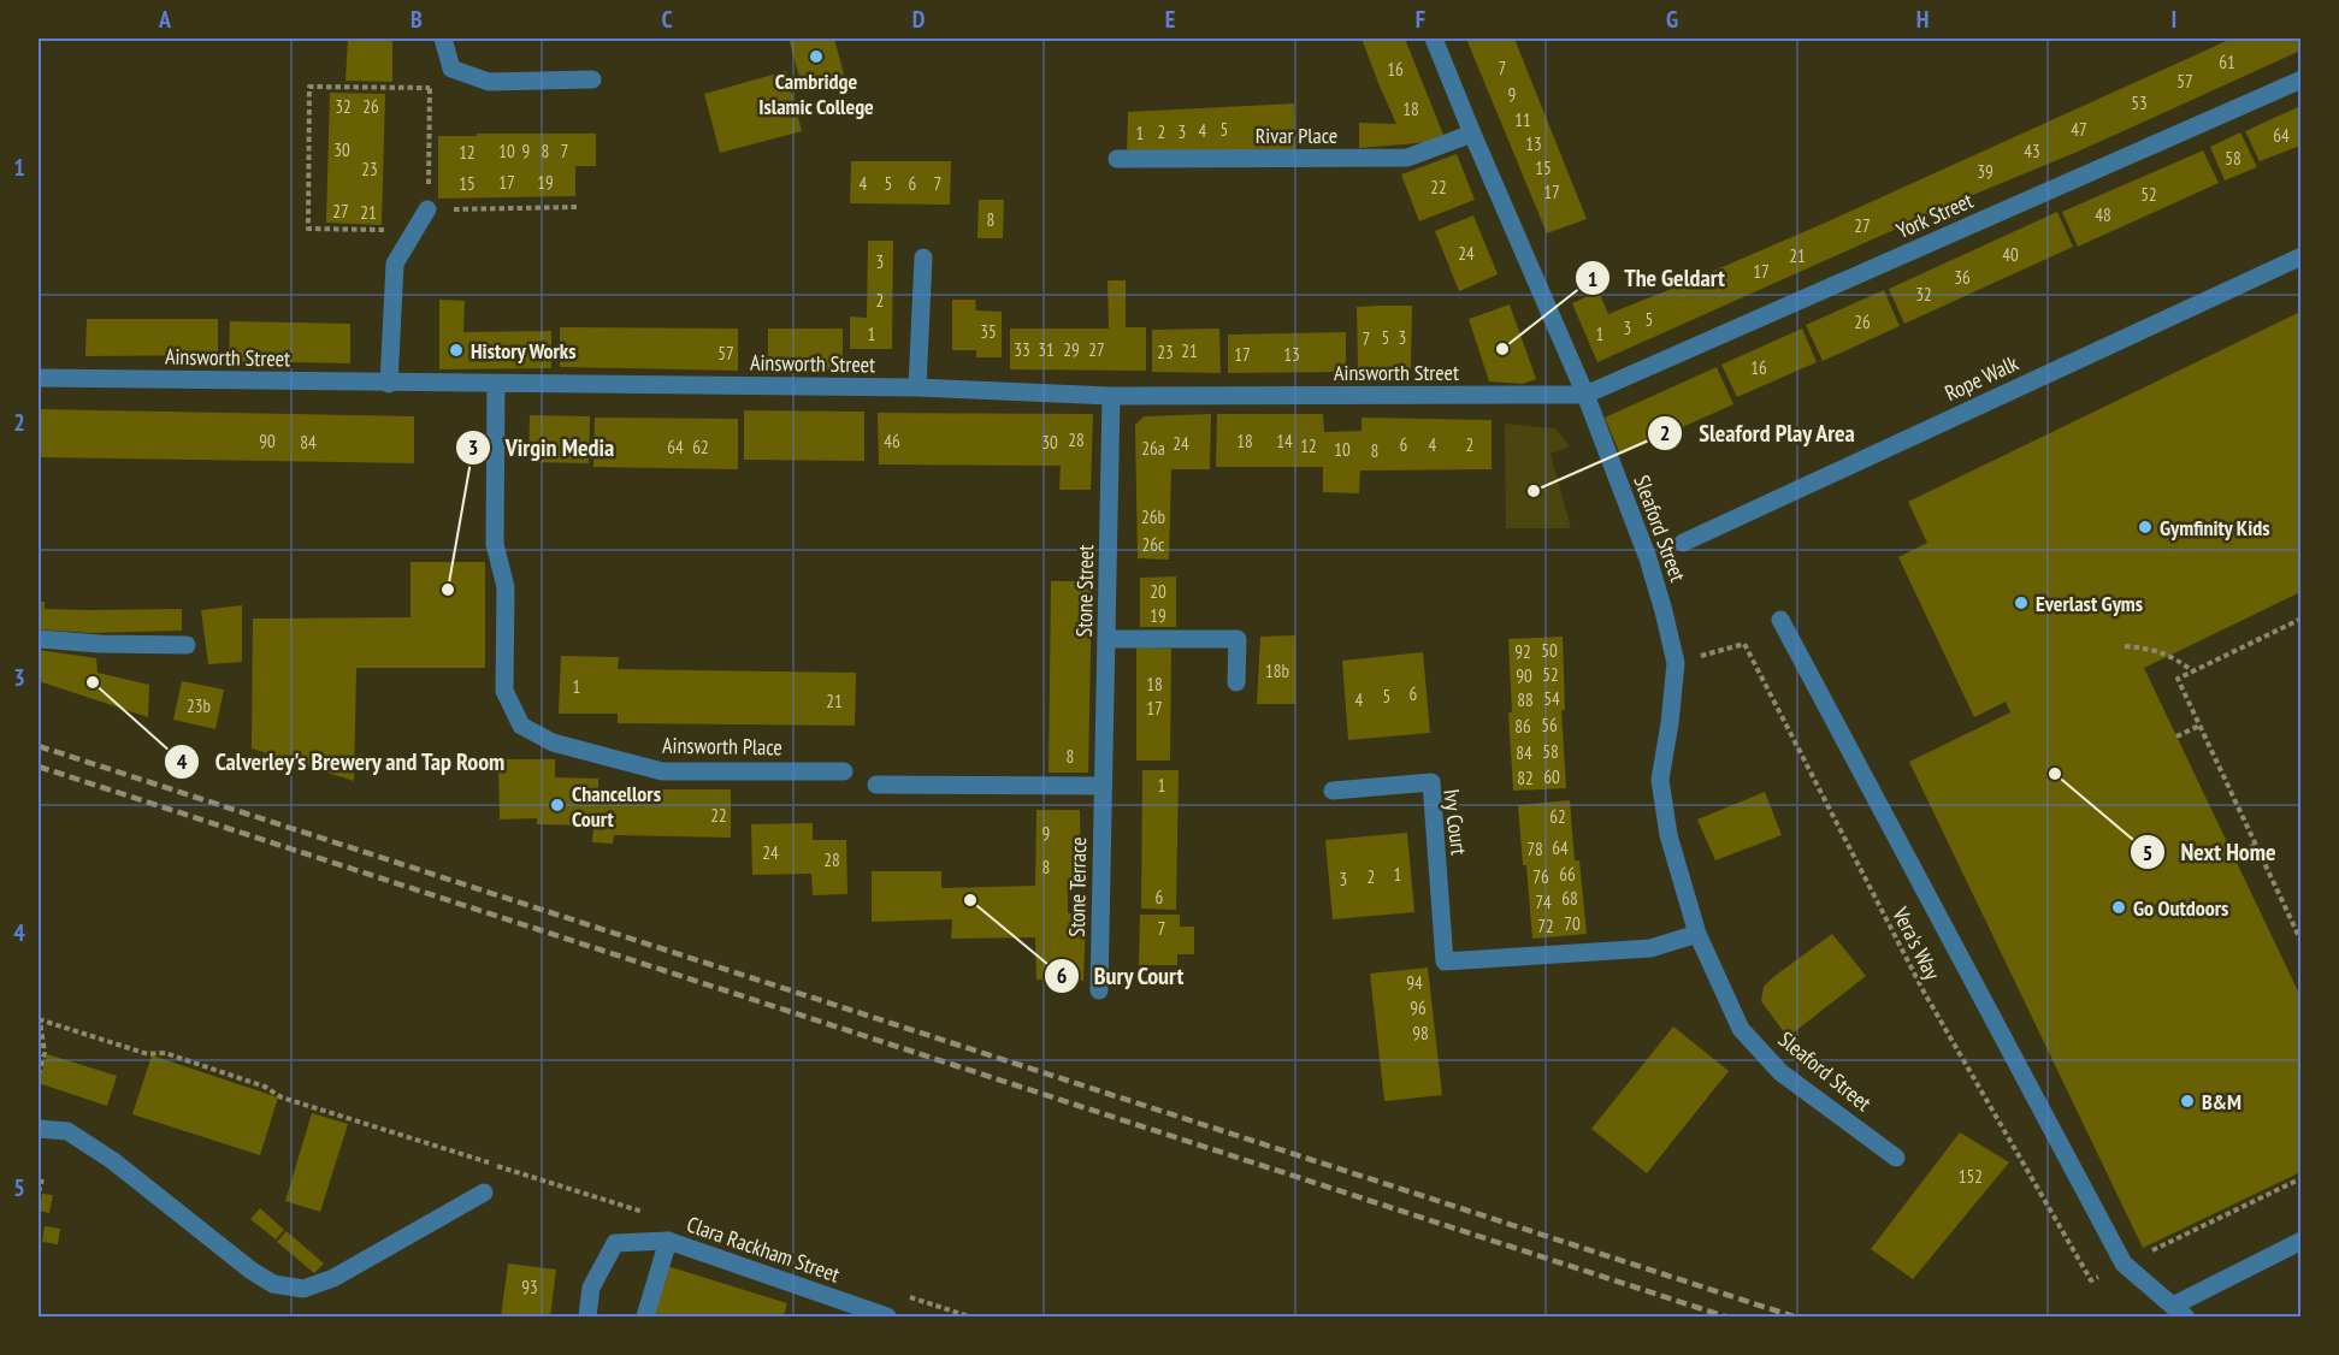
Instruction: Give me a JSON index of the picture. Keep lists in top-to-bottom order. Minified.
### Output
{"streets":{"street":["Rivar Place","York Street","Ainsworth Street","Rope Walk","Sleaford Street","Stone Street","Ainsworth Place","Ivy Court","Stone Terrace","Clara Rackham Street"],"path":["Vera's Way"]},"crossings":[["Rivar Place","Sleaford Street"],["York Street","Ainsworth Street"],["York Street","Sleaford Street"],["Ainsworth Street","Sleaford Street"],["Ainsworth Street","Stone Street"],["Ainsworth Street","Ainsworth Place"],["Sleaford Street","Ivy Court"],["Sleaford Street","Vera's Way"],["Stone Street","Stone Terrace"]],"places":["Cambridge Islamic College","The Geldart","History Works","Sleaford Play Area","Gymfinity Kids","Virgin Media","Everlast Gyms","Calverley's Brewery and Tap Room","Next Home","Chancellors Court","Bury Court","Go Outdoors","B&M"],"house_numbers":["61","7","16","57","9","53","32","26","18","11","5","47","4","2","3","1","64","13","30","10","9","8","7","43","12","58","15","23","39","17","19","15","4","5","6","7","22","17","52","27","21","48","8","27","24","40","21","3","17","36","32","2","5","26","3","35","1","1","5","3","7","33","31","29","27","21","23","57","17","13","16","28","90","46","18","14","84","30","24","6","4","2","12","64","62","26a","10","8","26b","26c","20","19","50","92","18b","52","90","18","1","6","5","54","4","88","21","23b","17","56","86","58","84","8","60","82","1","22","62","9","64","78","24","28","8","1","66","2","76","3","6","68","74","70","72","7","94","96","98","152","93"],"grid":{"columns":["A","B","C","D","E","F","G","H","I"],"rows":["1","2","3","4","5"]}}
